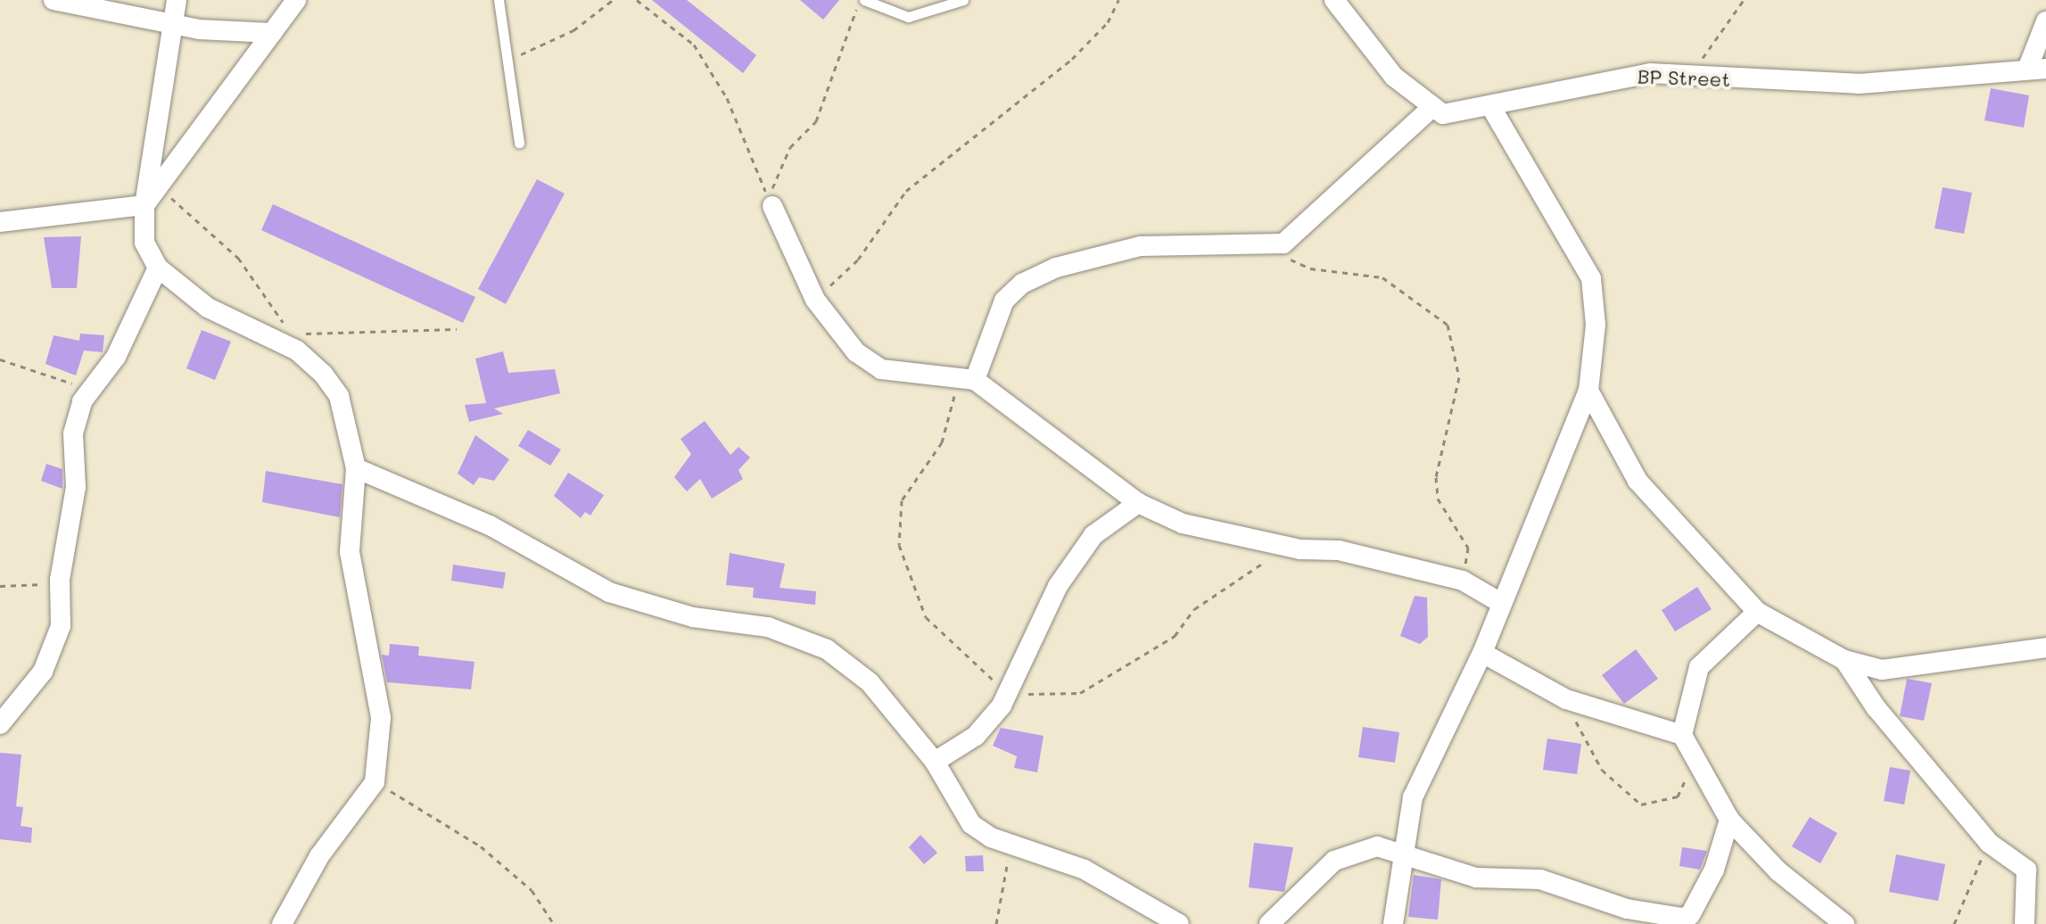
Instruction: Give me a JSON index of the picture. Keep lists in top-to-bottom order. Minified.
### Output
{"streets":{"street":["BP Street"]}}
